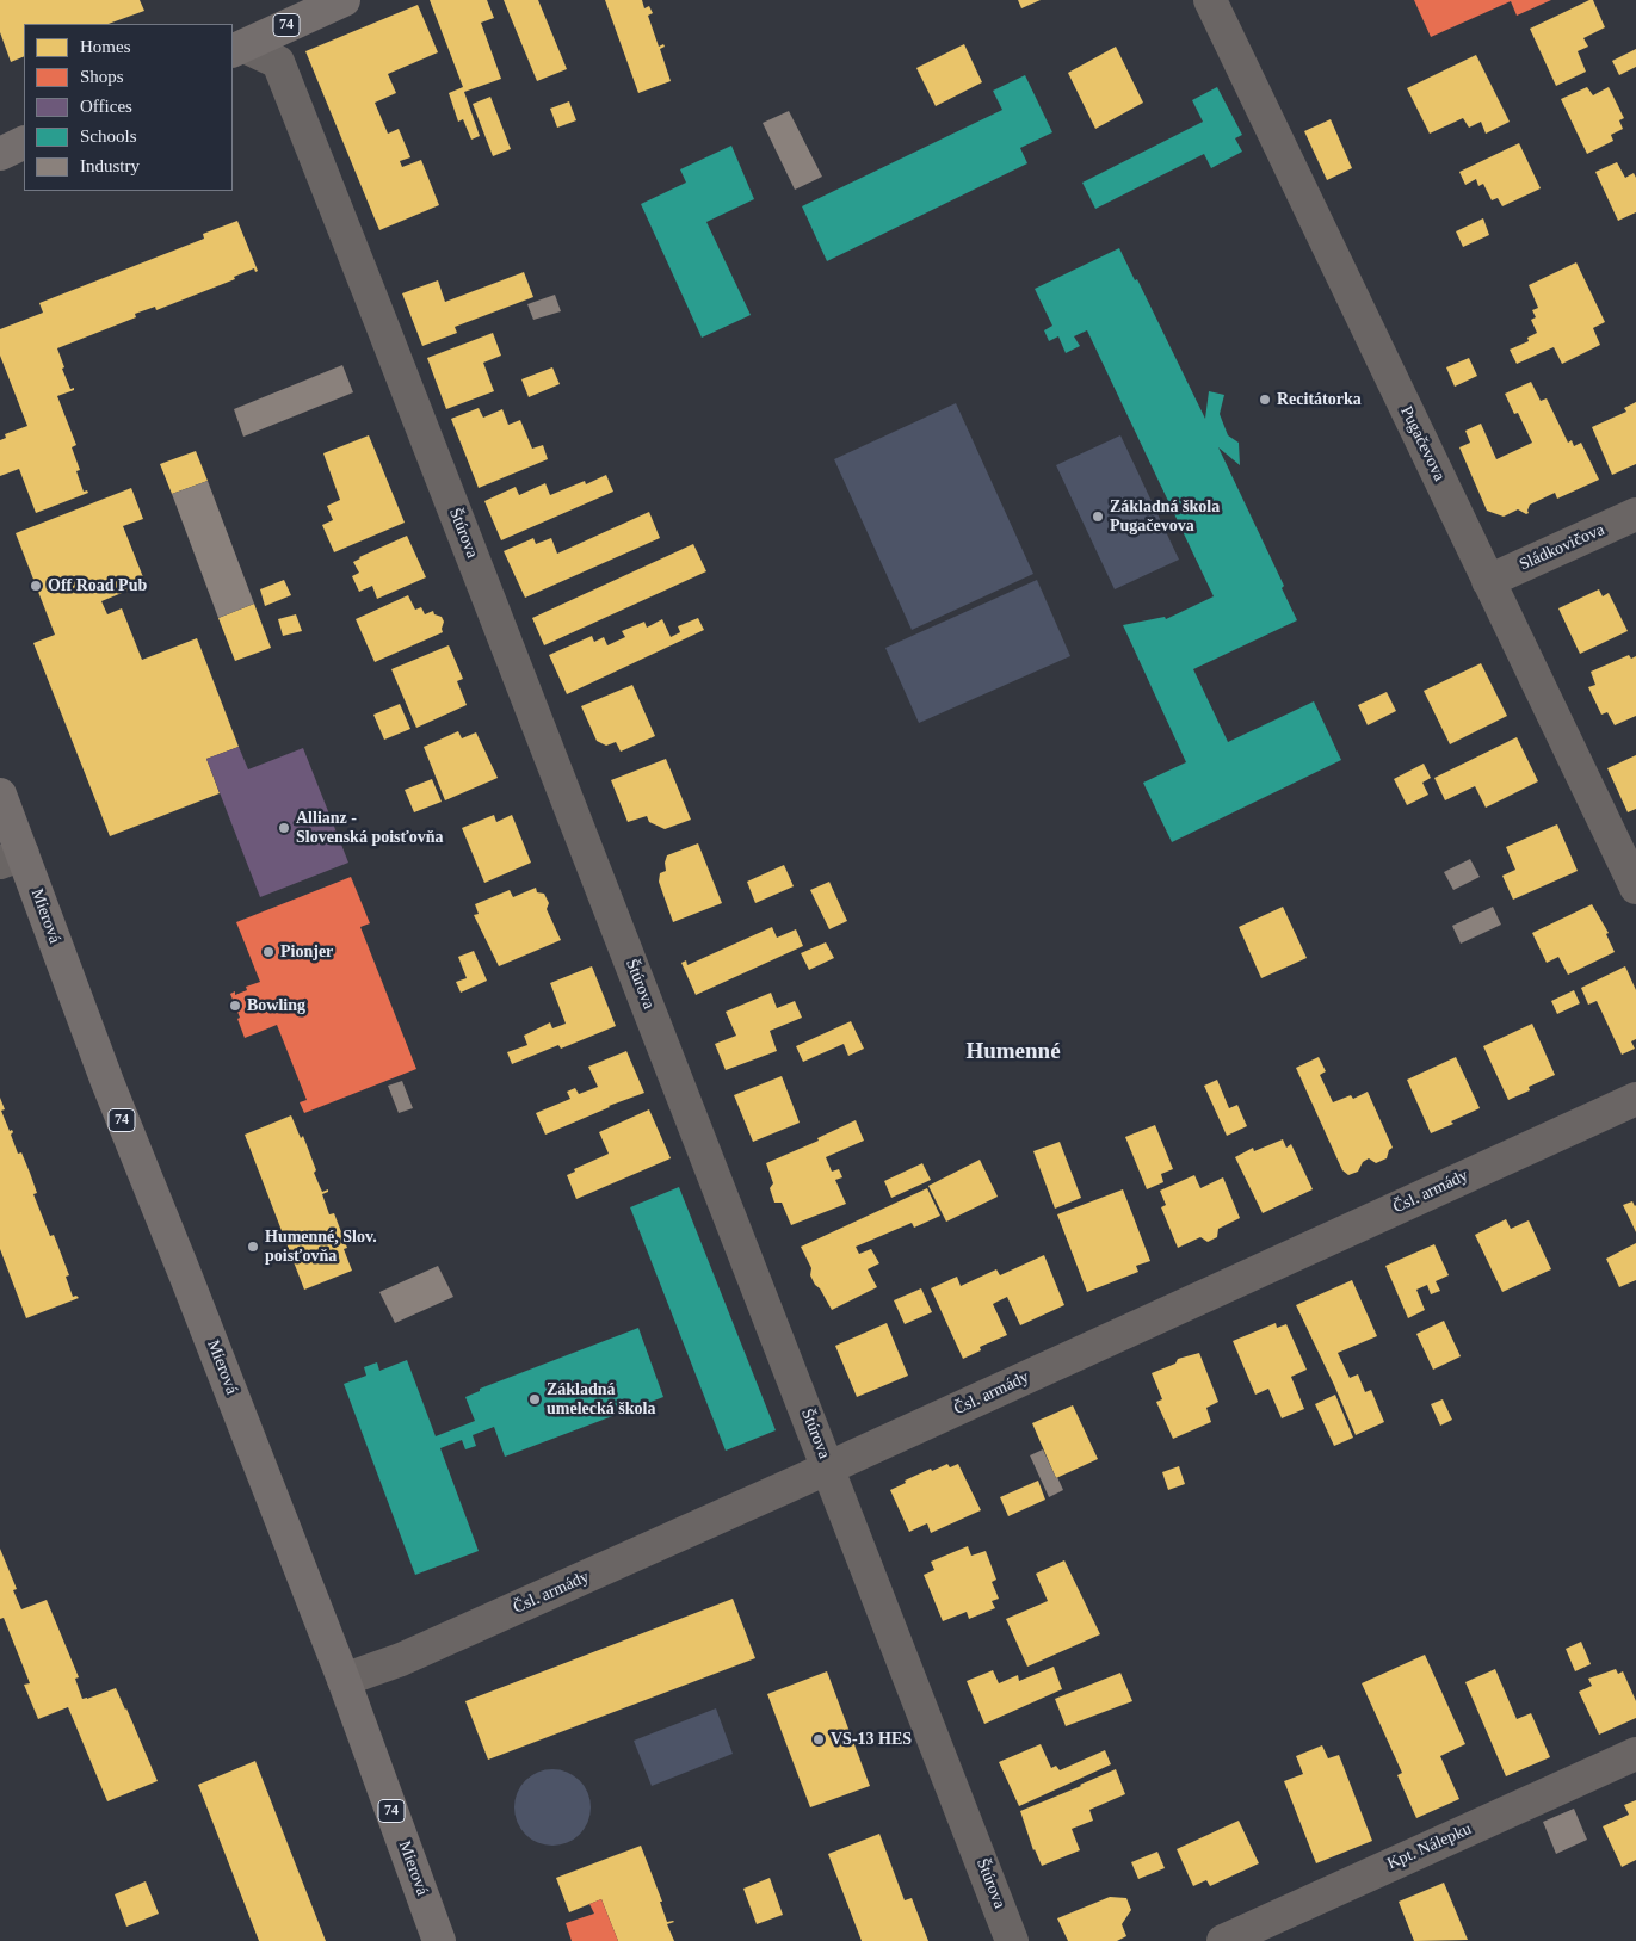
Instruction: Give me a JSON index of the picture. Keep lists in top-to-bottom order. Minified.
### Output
{"streets":{"main road":["74","Mierová"],"street":["Pugačevova","Štúrova","Sládkovičova","Čsl. armády","Kpt. Nálepku"]},"crossings":[["74","Štúrova"],["Pugačevova","Sládkovičova"],["Štúrova","Čsl. armády"],["Mierová","Čsl. armády"]],"districts":["Humenné"],"places":["Recitátorka","Základná škola Pugačevova","Off Road Pub","Allianz - Slovenská poisťovňa","Pionjer","Bowling","Humenné, Slov. poisťovňa","Základná umelecká škola","VS-13 HES"],"legend":["Homes","Shops","Offices","Schools","Industry"]}
